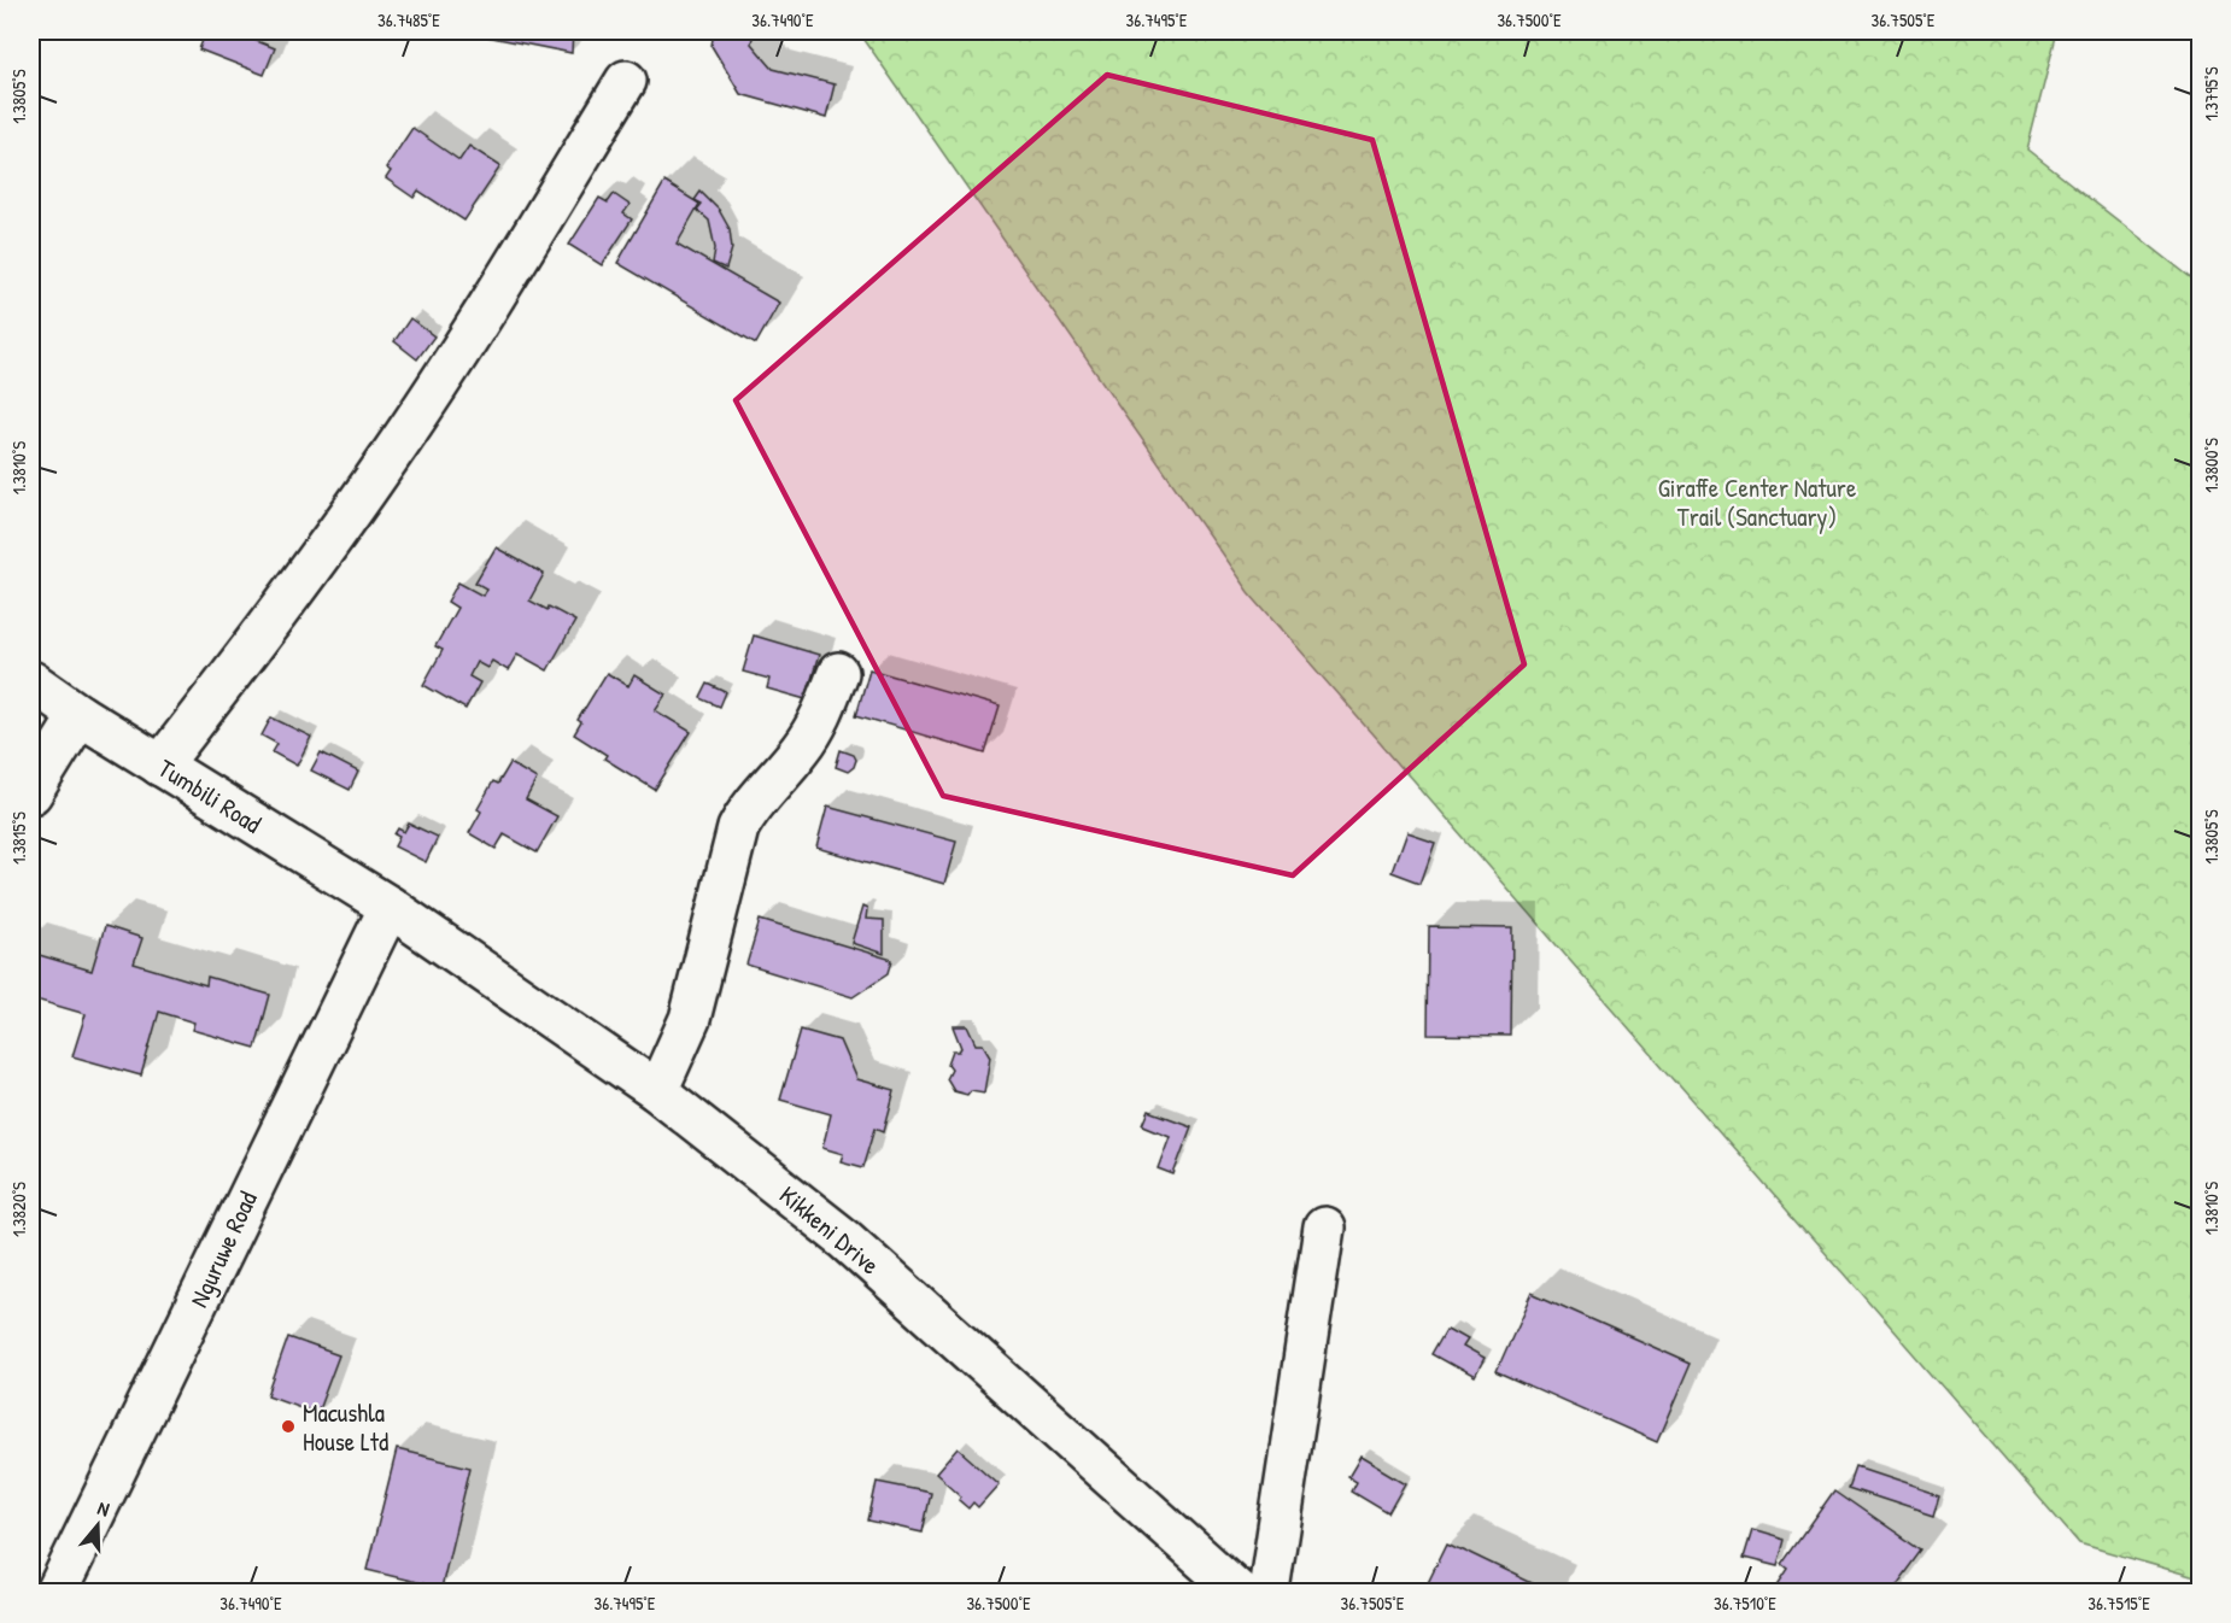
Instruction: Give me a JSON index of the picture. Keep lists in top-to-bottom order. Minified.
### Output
{"streets":{"street":["Tumbili Road","Kikkeni Drive","Nguruwe Road"]},"crossings":[["Tumbili Road","Kikkeni Drive"],["Tumbili Road","Nguruwe Road"],["Kikkeni Drive","Nguruwe Road"]],"parks":["Giraffe Center Nature Trail (Sanctuary)"],"places":["Macushla House Ltd"],"north":"top","coordinates":["36.7485°E","36.7490°E","36.7495°E","36.7500°E","36.7505°E","1.3795°S","1.3805°S","1.3800°S","1.3810°S","1.3815°S","1.3820°S","36.7510°E","36.7515°E"]}
